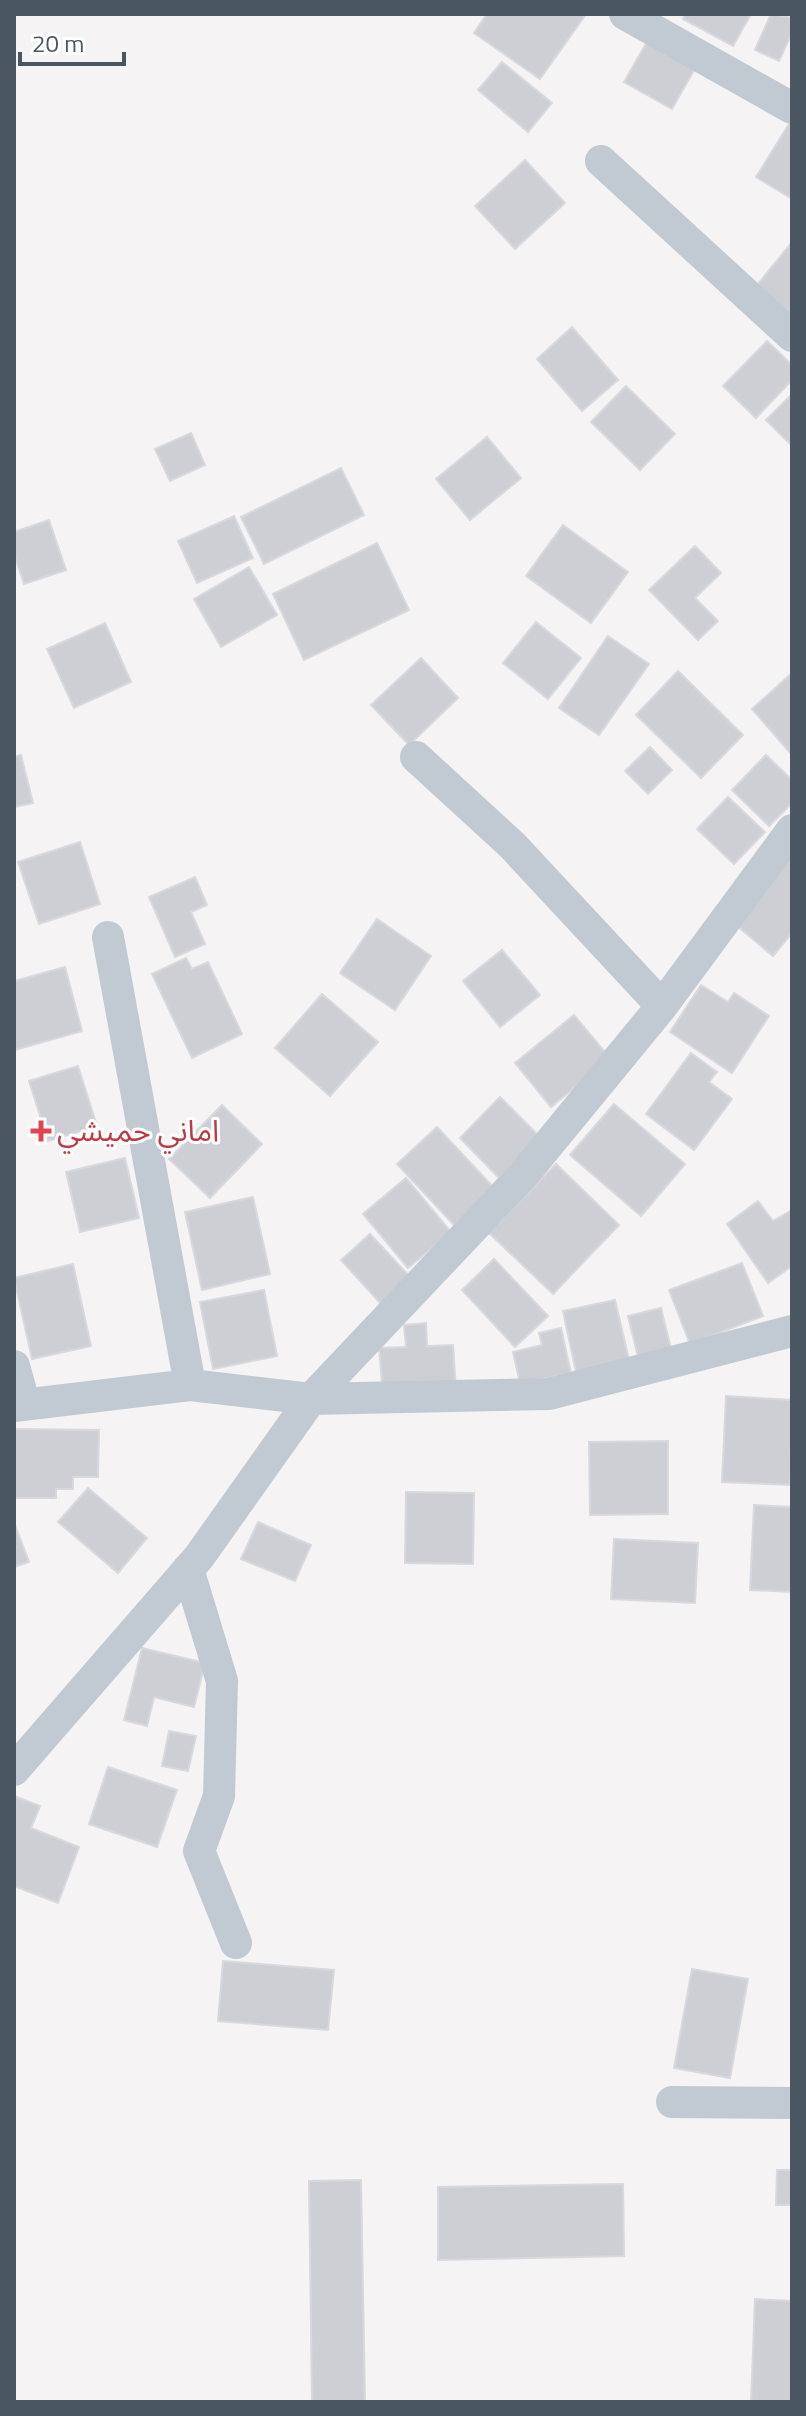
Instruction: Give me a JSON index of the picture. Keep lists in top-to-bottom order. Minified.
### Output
{"places":{"health":["اماني حميشي"]},"scale_bar":"20 m"}
